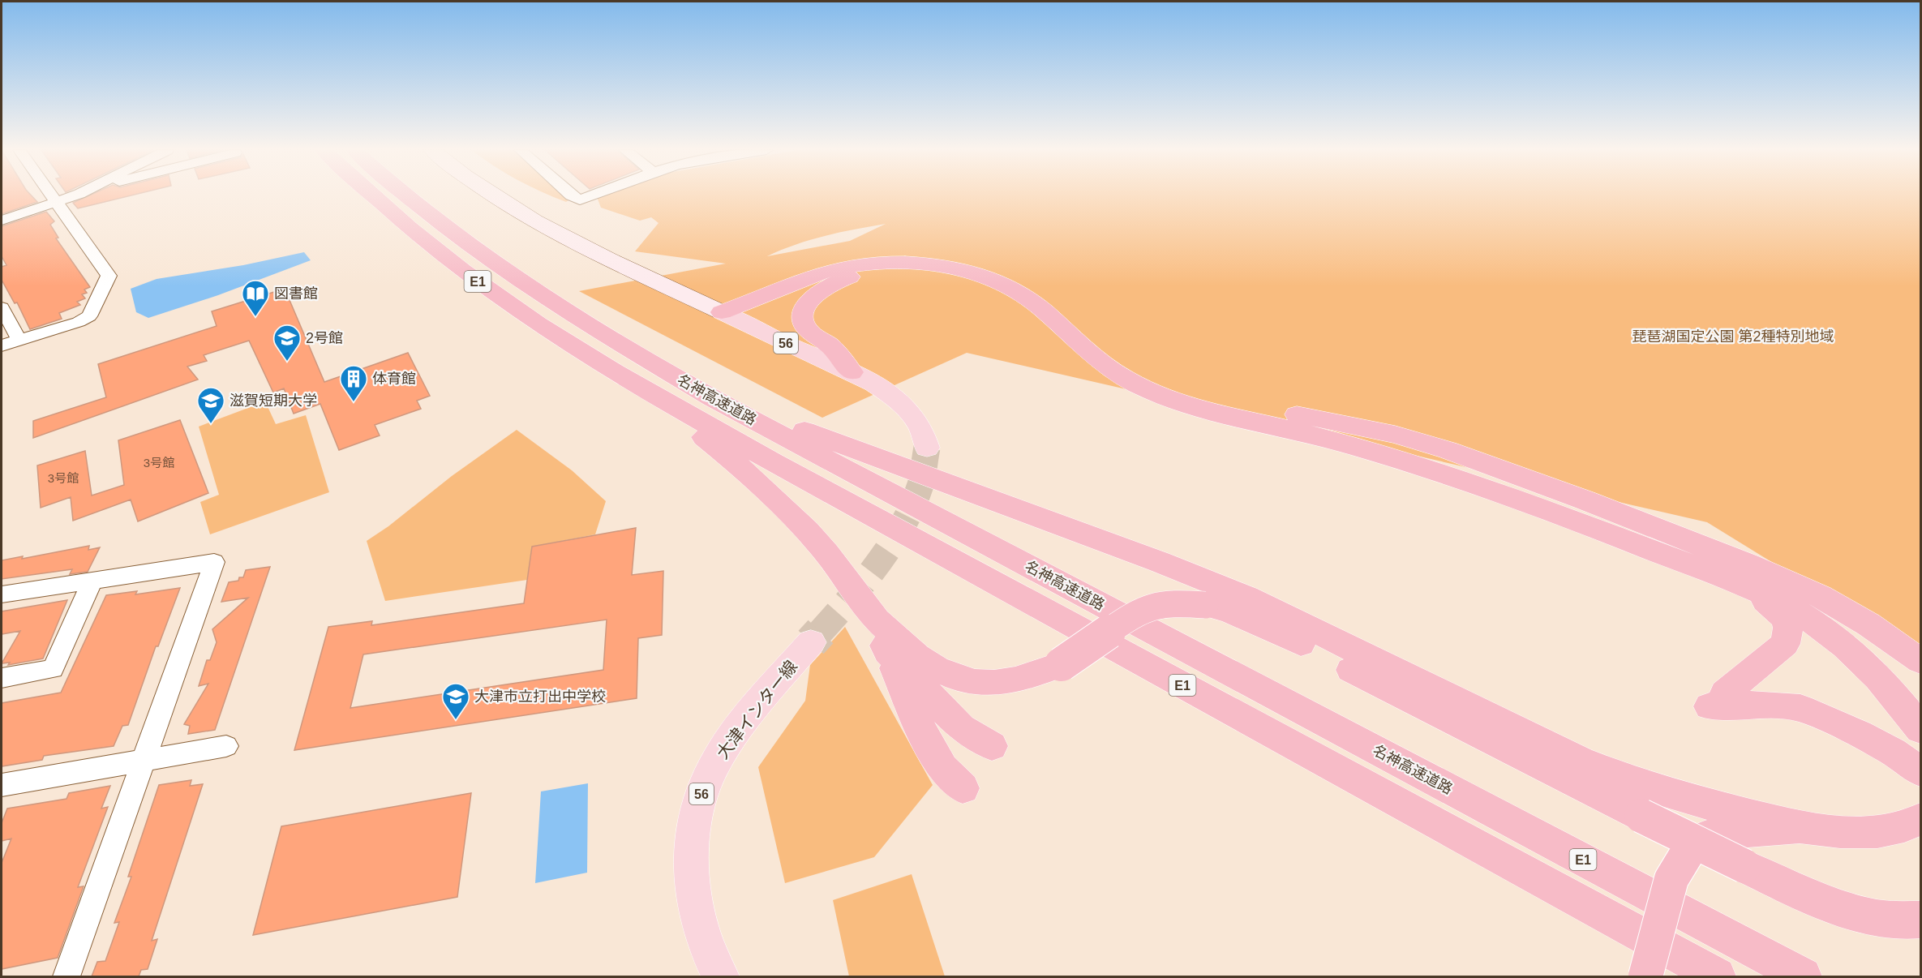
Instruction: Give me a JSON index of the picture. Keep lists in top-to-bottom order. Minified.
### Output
{"streets":{"highway":["E1","名神高速道路"],"main road":["56","大津インター線"]},"parks":["琵琶湖国定公園 第2種特別地域"],"places":{"library":["図書館"],"school or university":["2号館","滋賀短期大学","大津市立打出中学校"],"building":["体育館"]},"house_numbers":["3号館","3号館"]}
